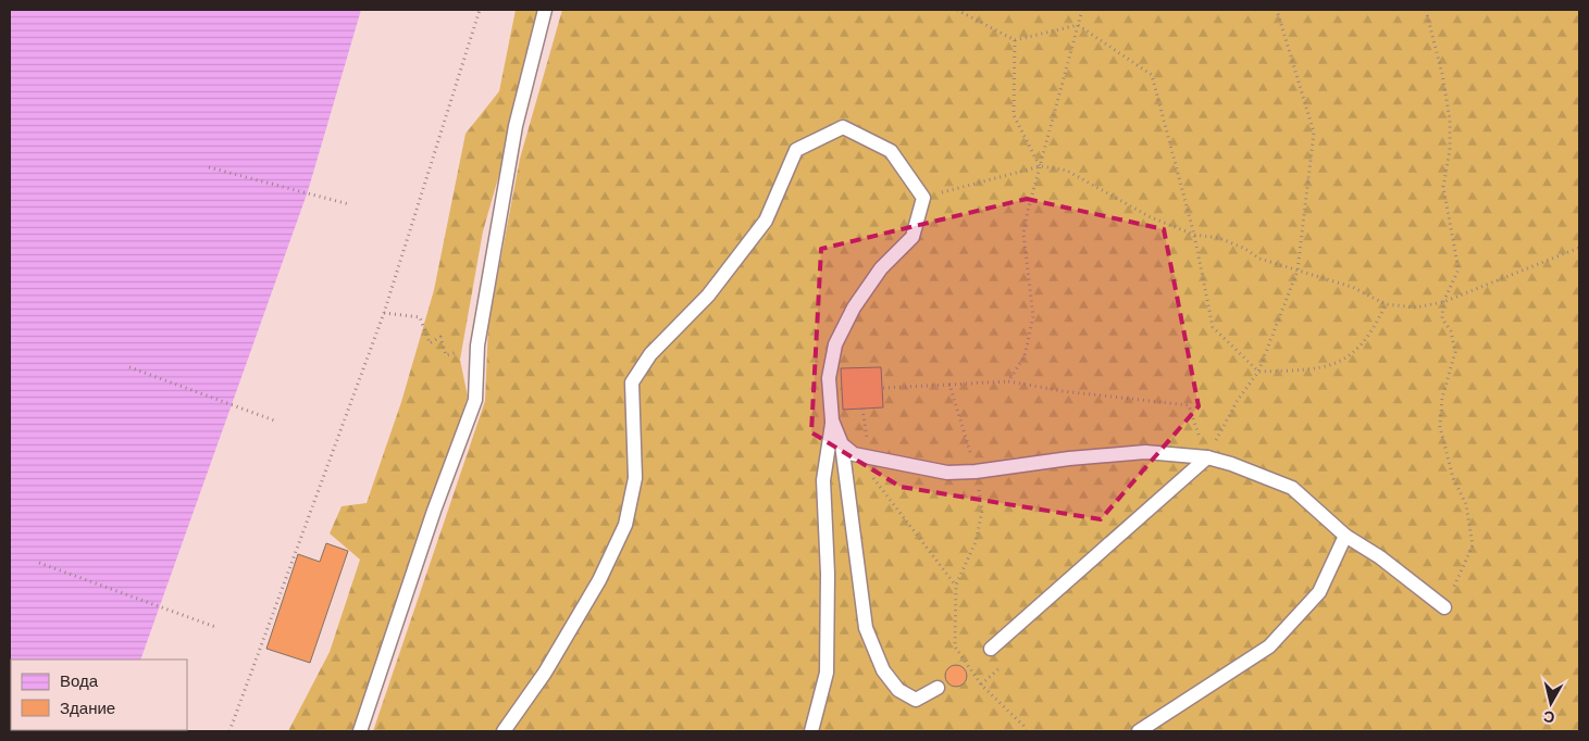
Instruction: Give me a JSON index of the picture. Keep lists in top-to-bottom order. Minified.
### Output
{"legend":["Вода","Здание"],"north":"bottom"}
